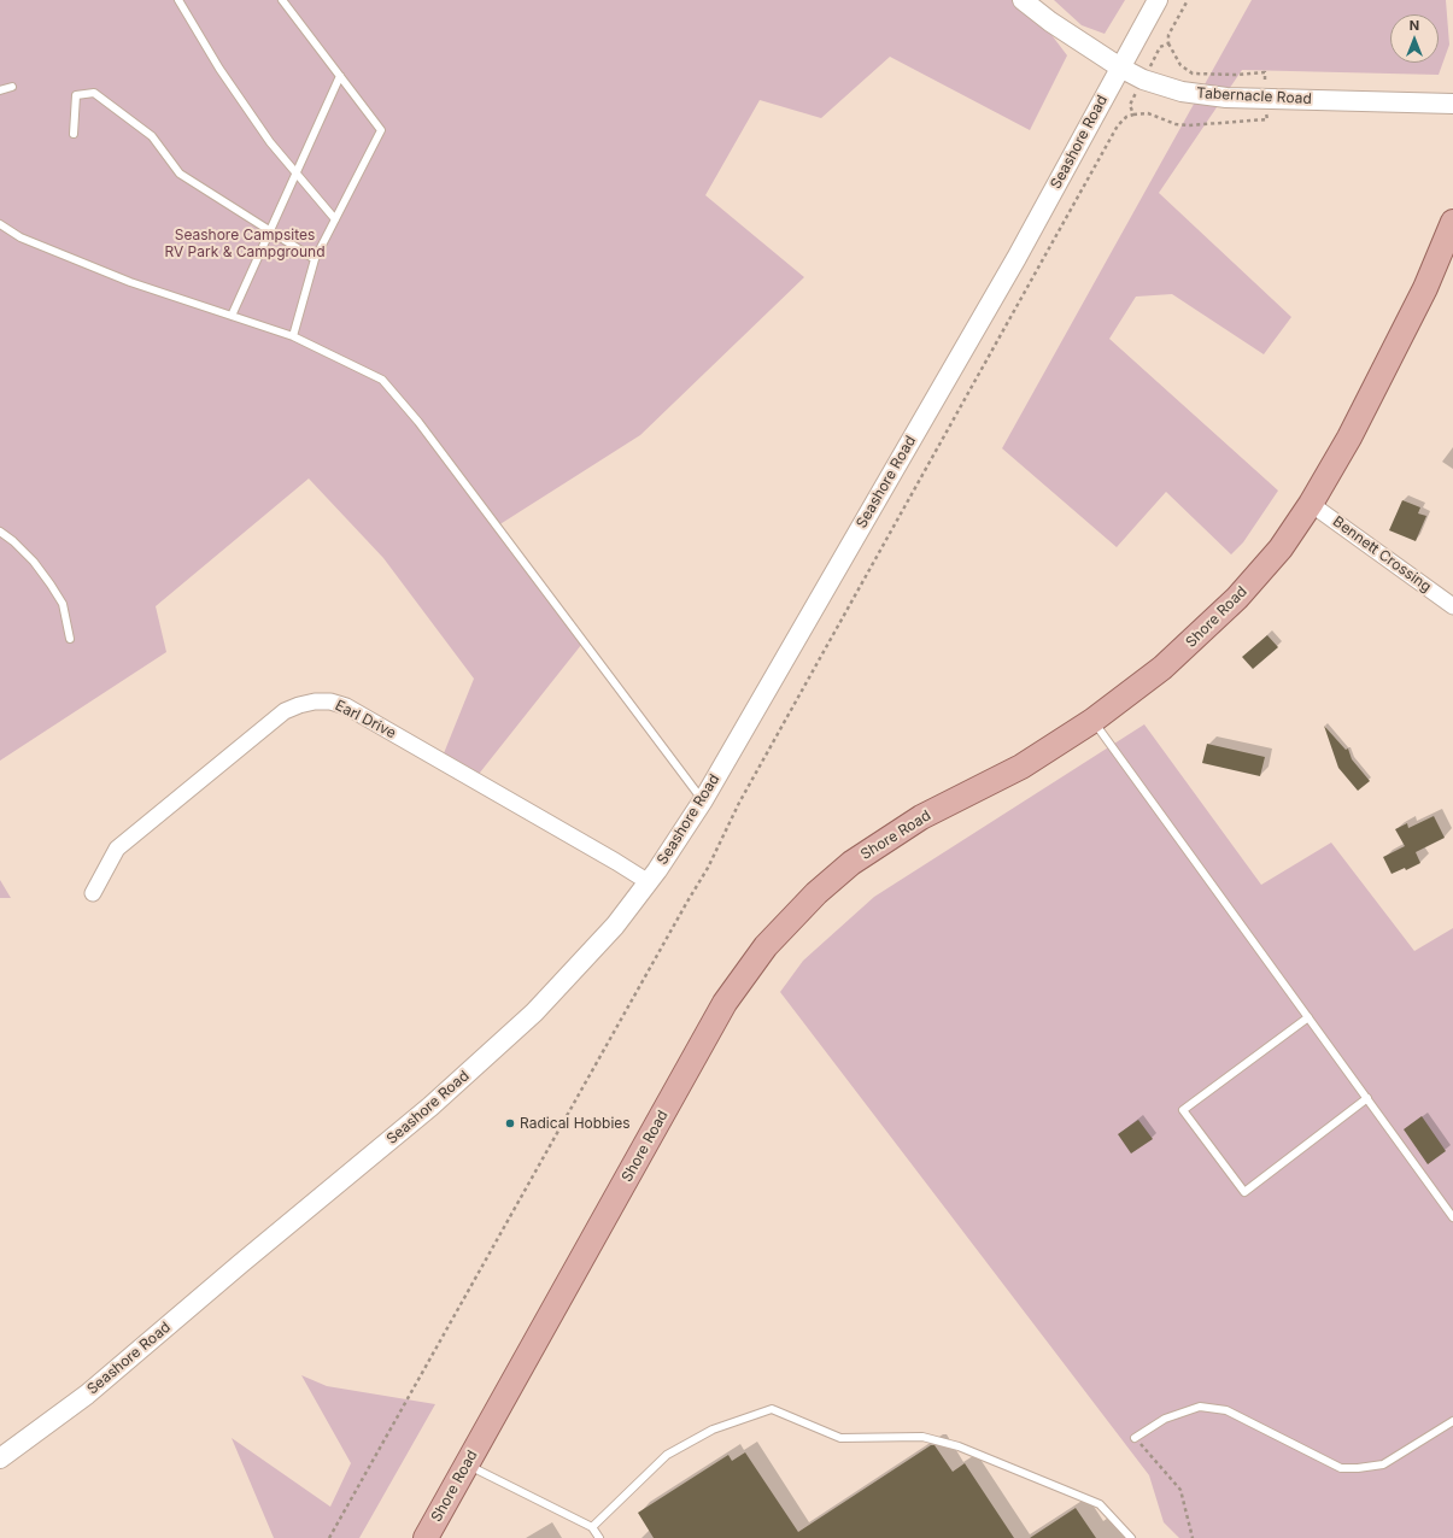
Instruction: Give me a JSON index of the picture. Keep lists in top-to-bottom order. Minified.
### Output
{"streets":{"main road":["Shore Road"],"street":["Tabernacle Road","Seashore Road","Bennett Crossing","Earl Drive"]},"crossings":[["Tabernacle Road","Seashore Road"],["Seashore Road","Earl Drive"],["Bennett Crossing","Shore Road"]],"parks":["Seashore Campsites RV Park & Campground"],"places":["Radical Hobbies"],"north":"top"}
